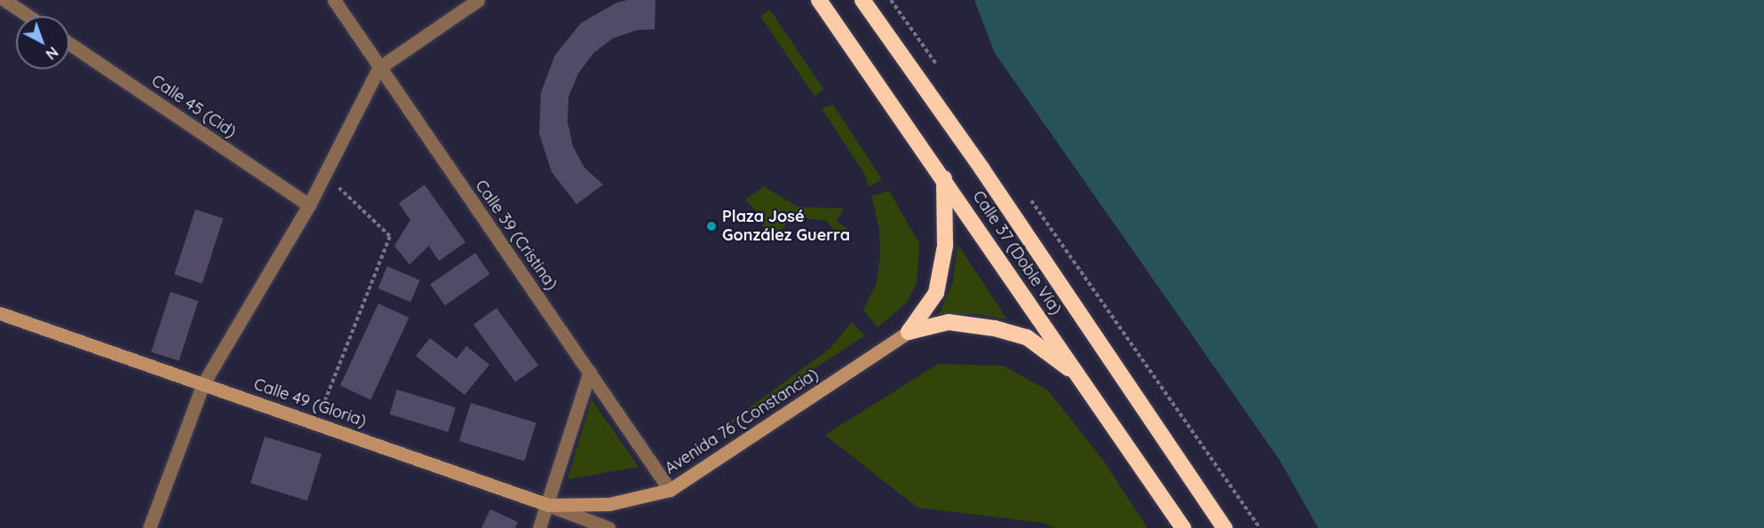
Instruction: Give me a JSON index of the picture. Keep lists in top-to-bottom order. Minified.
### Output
{"streets":{"highway":["Calle 37 (Doble Vía)"],"street":["Calle 45 (Cid)","Calle 39 (Cristina)","Calle 49 (Gloria)","Avenida 76 (Constancia)"]},"crossings":[["Calle 39 (Cristina)","Avenida 76 (Constancia)"],["Calle 49 (Gloria)","Avenida 76 (Constancia)"]],"places":["Plaza José González Guerra"],"north":"bottom right"}
